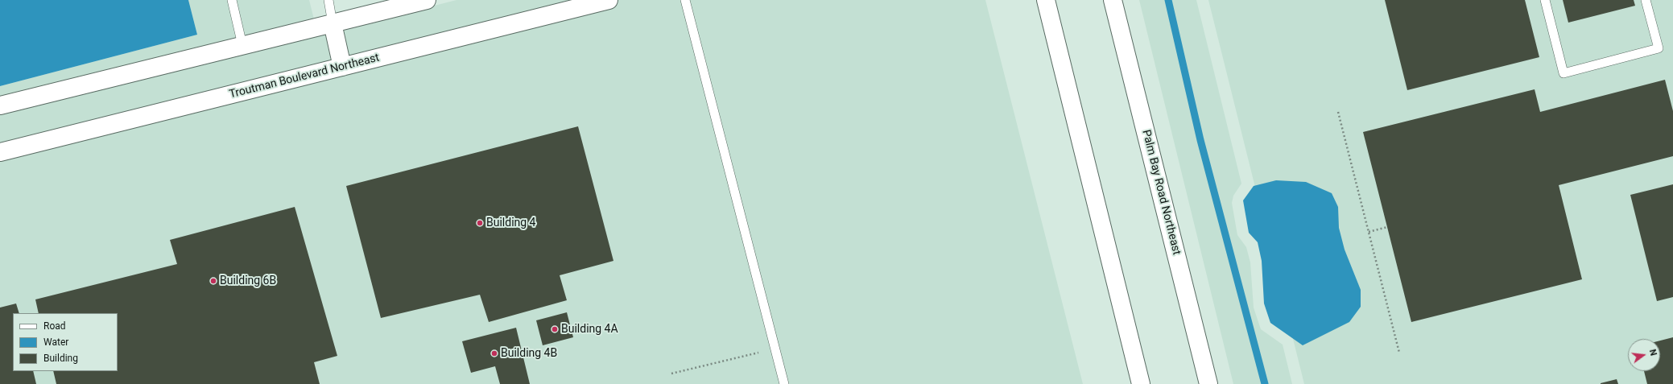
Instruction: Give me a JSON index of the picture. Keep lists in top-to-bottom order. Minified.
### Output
{"streets":{"street":["Troutman Boulevard Northeast","Palm Bay Road Northeast"]},"places":["Building 4","Building 6B","Building 4A","Building 4B"],"legend":["Road","Water","Building"],"north":"right"}
